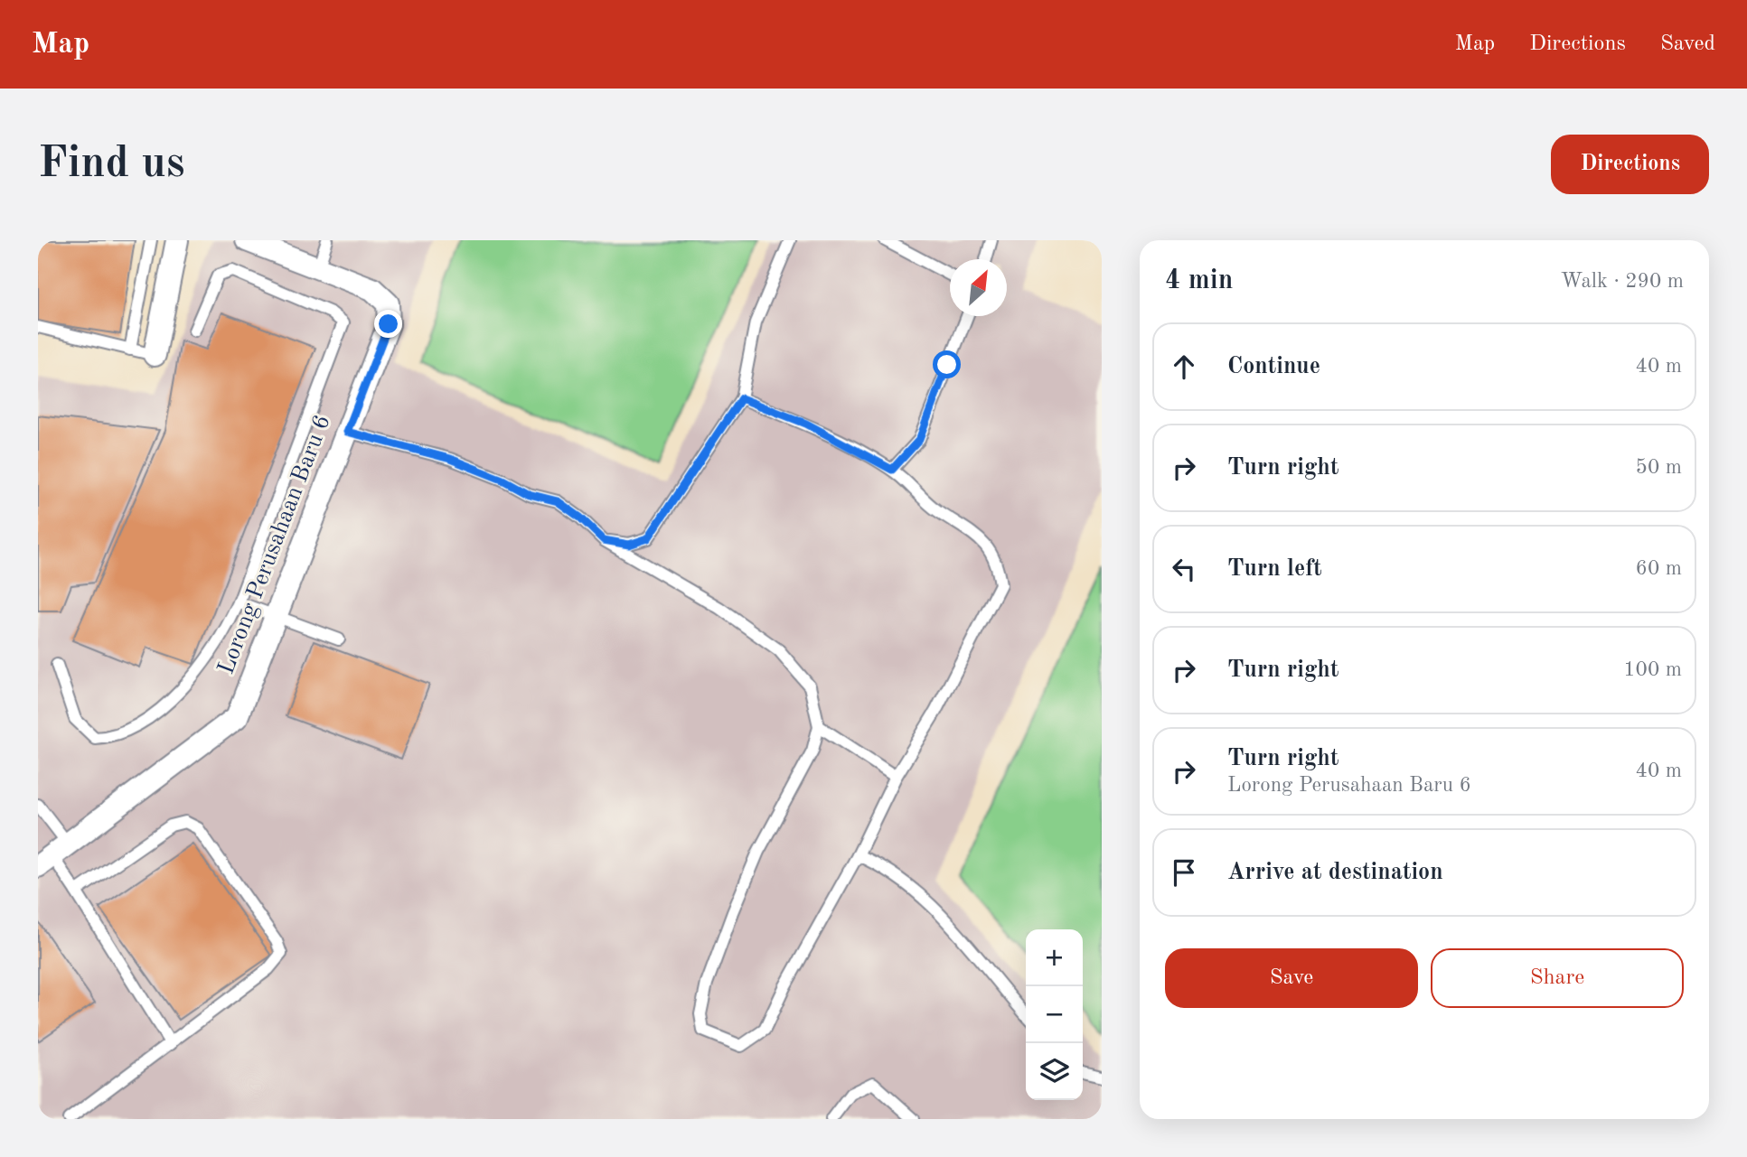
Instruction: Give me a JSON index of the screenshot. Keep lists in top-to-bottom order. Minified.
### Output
{"streets":{"street":["Lorong Perusahaan Baru 6"]},"north":"top right","page":{"header":"Map","nav":["Map","Directions","Saved"],"buttons":["Directions",["Save","Share"]],"title":"Find us","heading":["4 min","Walk · 290 m"],"list":[["Continue","40 m"],["Turn right","50 m"],["Turn left","60 m"],["Turn right","100 m"],["Turn right","Lorong Perusahaan Baru 6","40 m"],"Arrive at destination"],"map_buttons":["+","−"]}}
